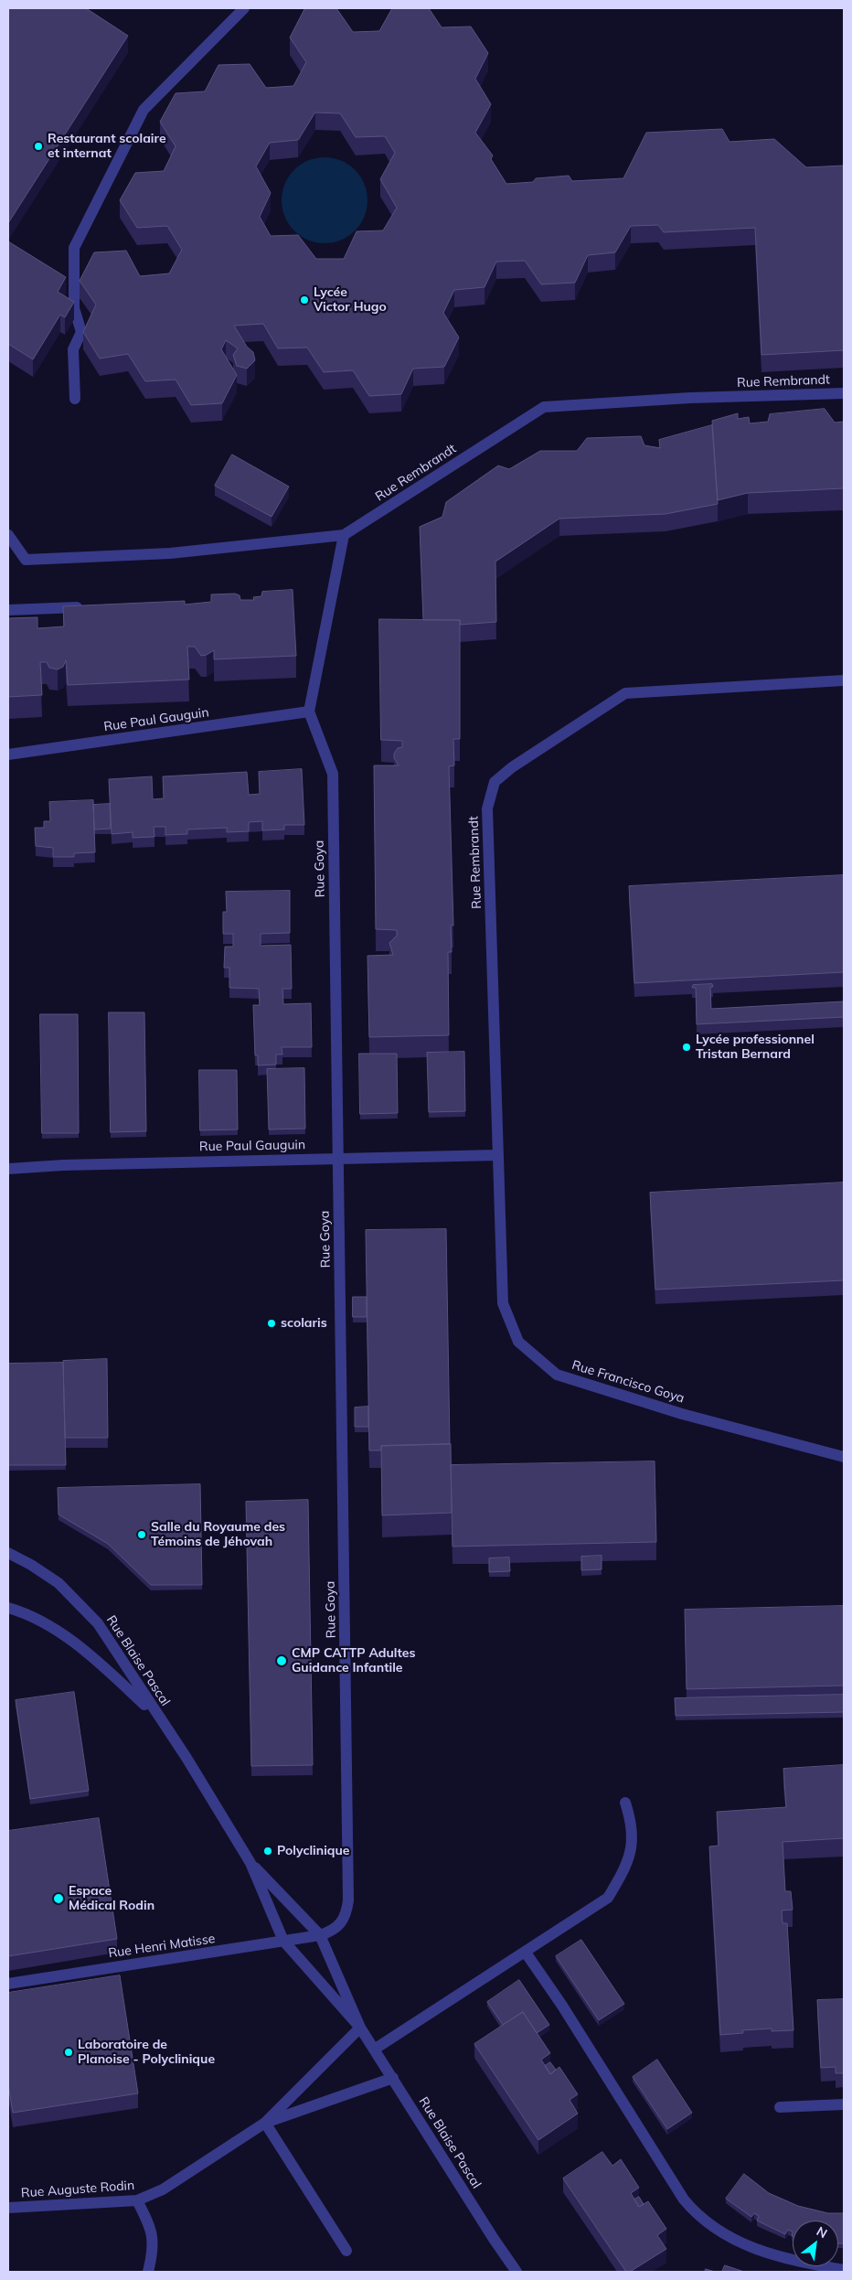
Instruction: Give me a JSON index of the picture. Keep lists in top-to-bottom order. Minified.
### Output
{"streets":{"street":["Rue Rembrandt","Rue Paul Gauguin","Rue Goya","Rue Francisco Goya","Rue Blaise Pascal","Rue Henri Matisse","Rue Auguste Rodin"]},"crossings":[["Rue Rembrandt","Rue Paul Gauguin"],["Rue Rembrandt","Rue Francisco Goya"],["Rue Paul Gauguin","Rue Goya"],["Rue Paul Gauguin","Rue Francisco Goya"],["Rue Goya","Rue Blaise Pascal"],["Rue Goya","Rue Henri Matisse"],["Rue Blaise Pascal","Rue Henri Matisse"],["Rue Blaise Pascal","Rue Auguste Rodin"]],"places":["Restaurant scolaire et internat","Lycée Victor Hugo","Lycée professionnel Tristan Bernard","scolaris","Salle du Royaume des Témoins de Jéhovah","CMP CATTP Adultes Guidance Infantile","Polyclinique","Espace Médical Rodin","Laboratoire de Planoise - Polyclinique"],"north":"top right"}
